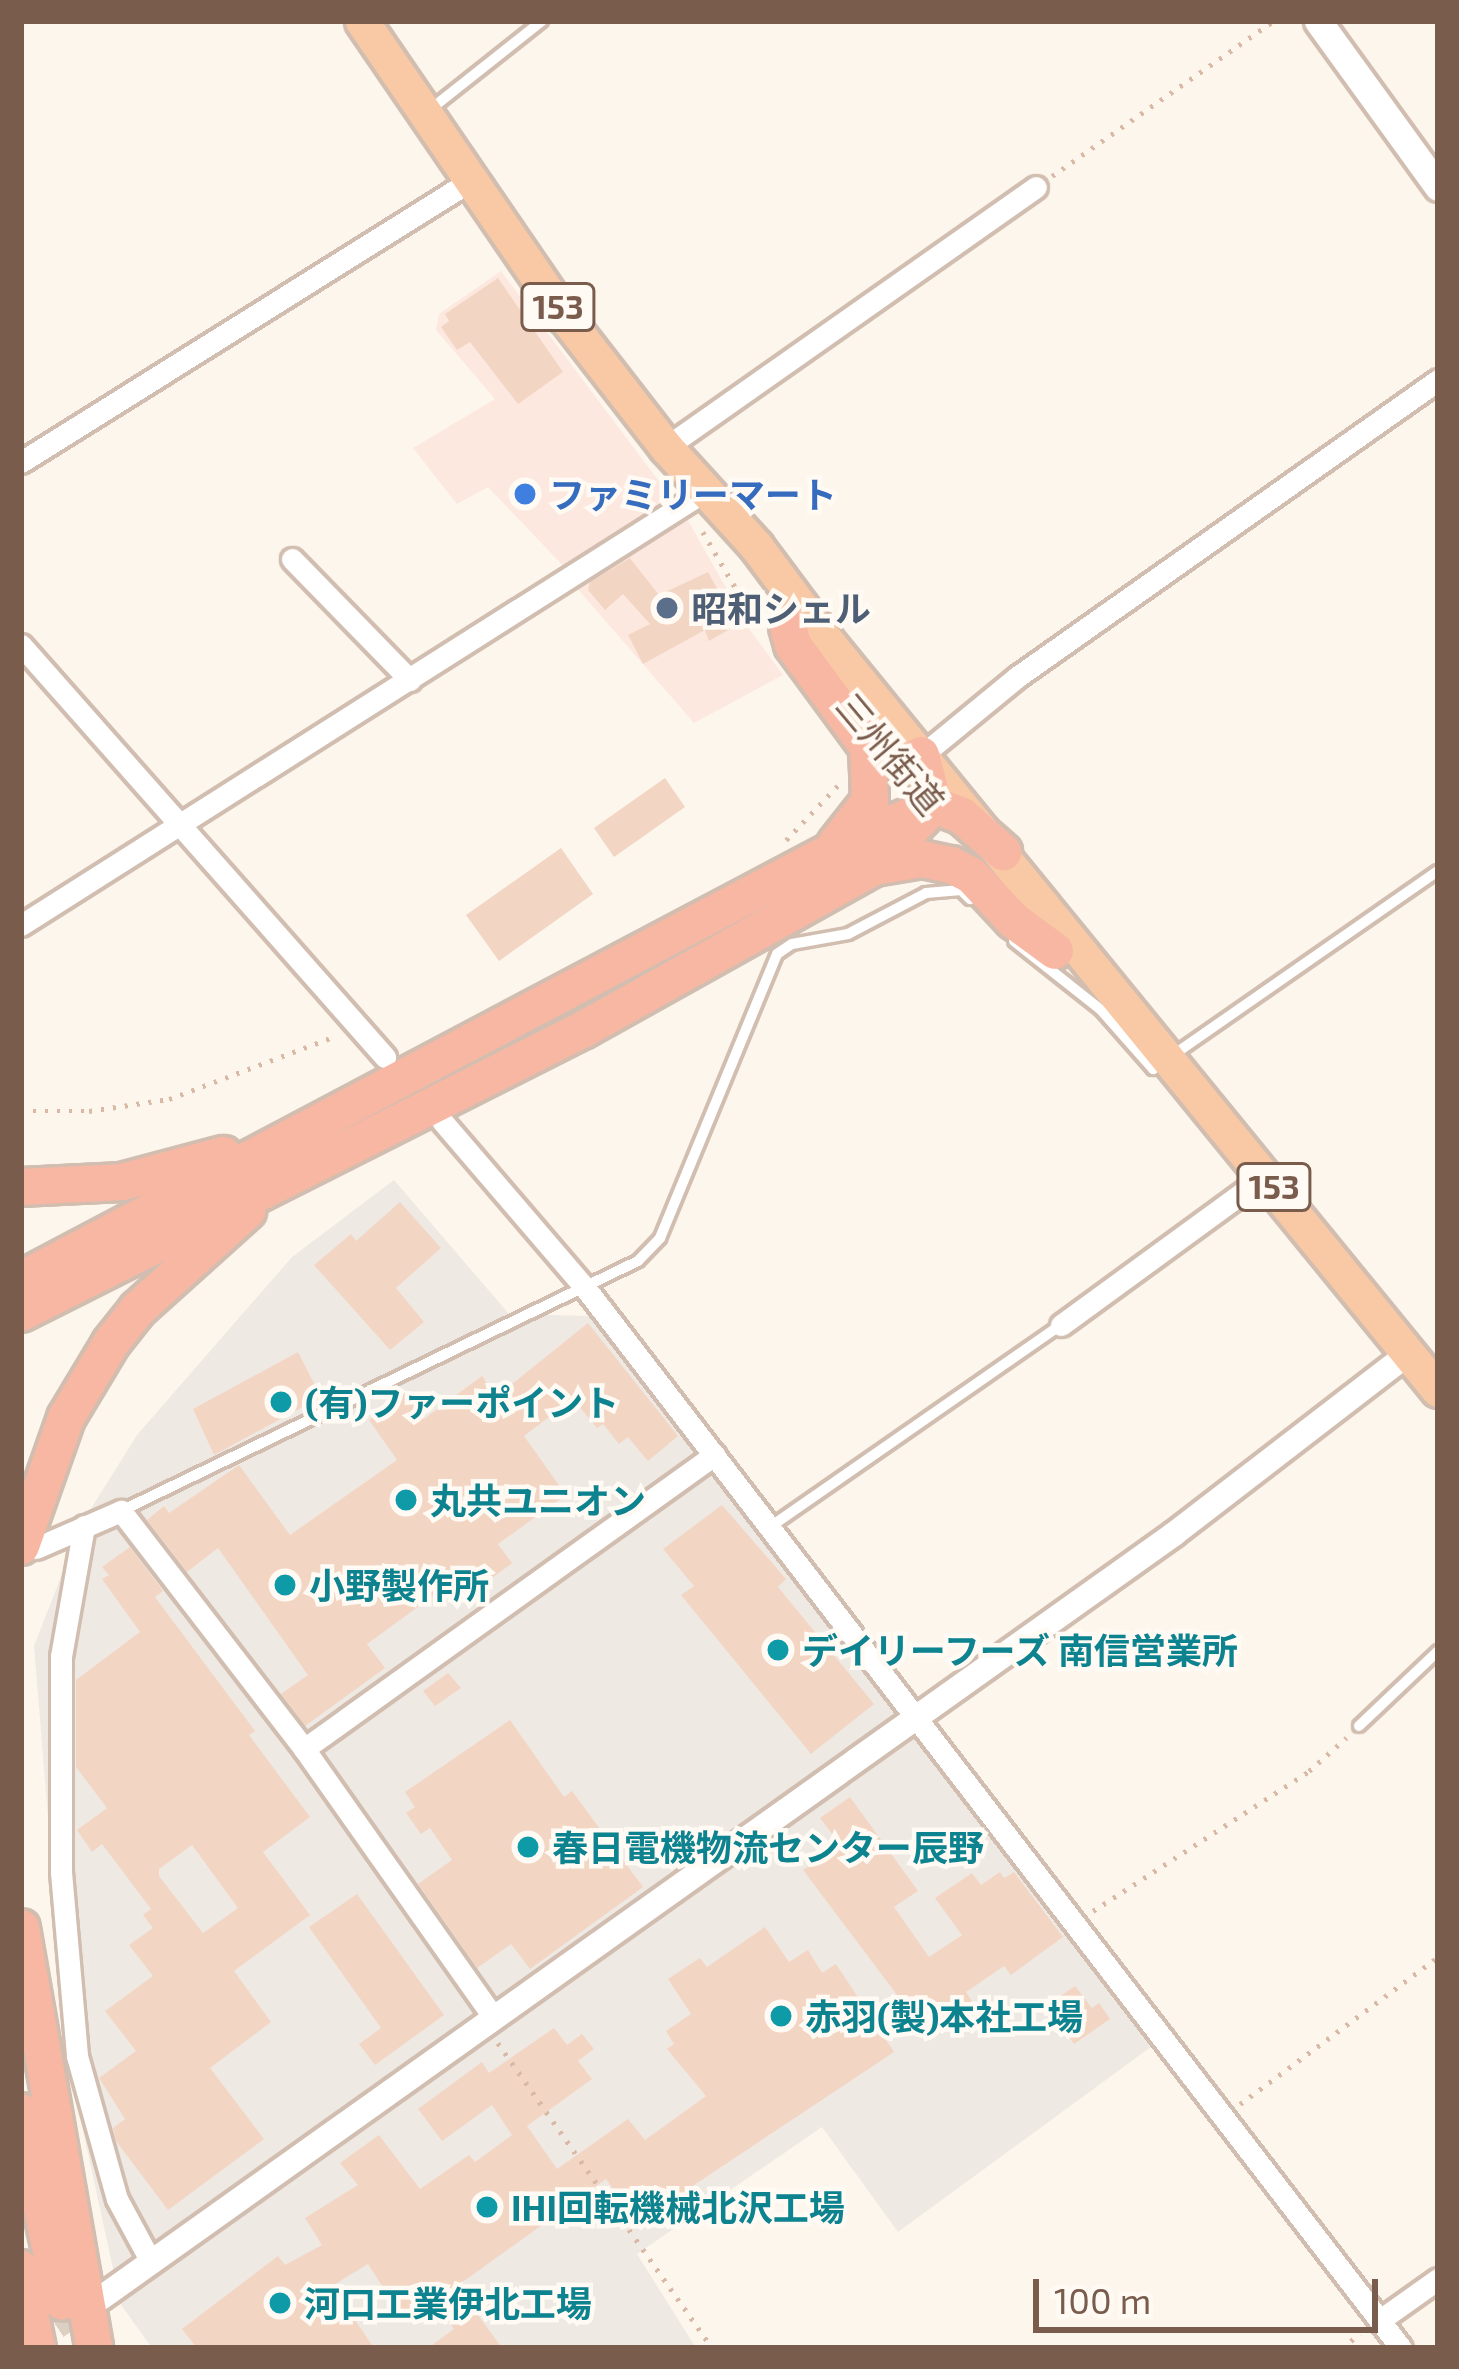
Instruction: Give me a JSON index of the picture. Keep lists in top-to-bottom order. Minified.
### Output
{"streets":{"highway":["153","三州街道"]},"places":["ファミリーマート","昭和シェル","(有)ファーポイント","丸共ユニオン","小野製作所","デイリーフーズ 南信営業所","春日電機物流センター辰野","赤羽(製)本社工場","IHI回転機械北沢工場","河口工業伊北工場"],"scale_bar":"100 m"}
